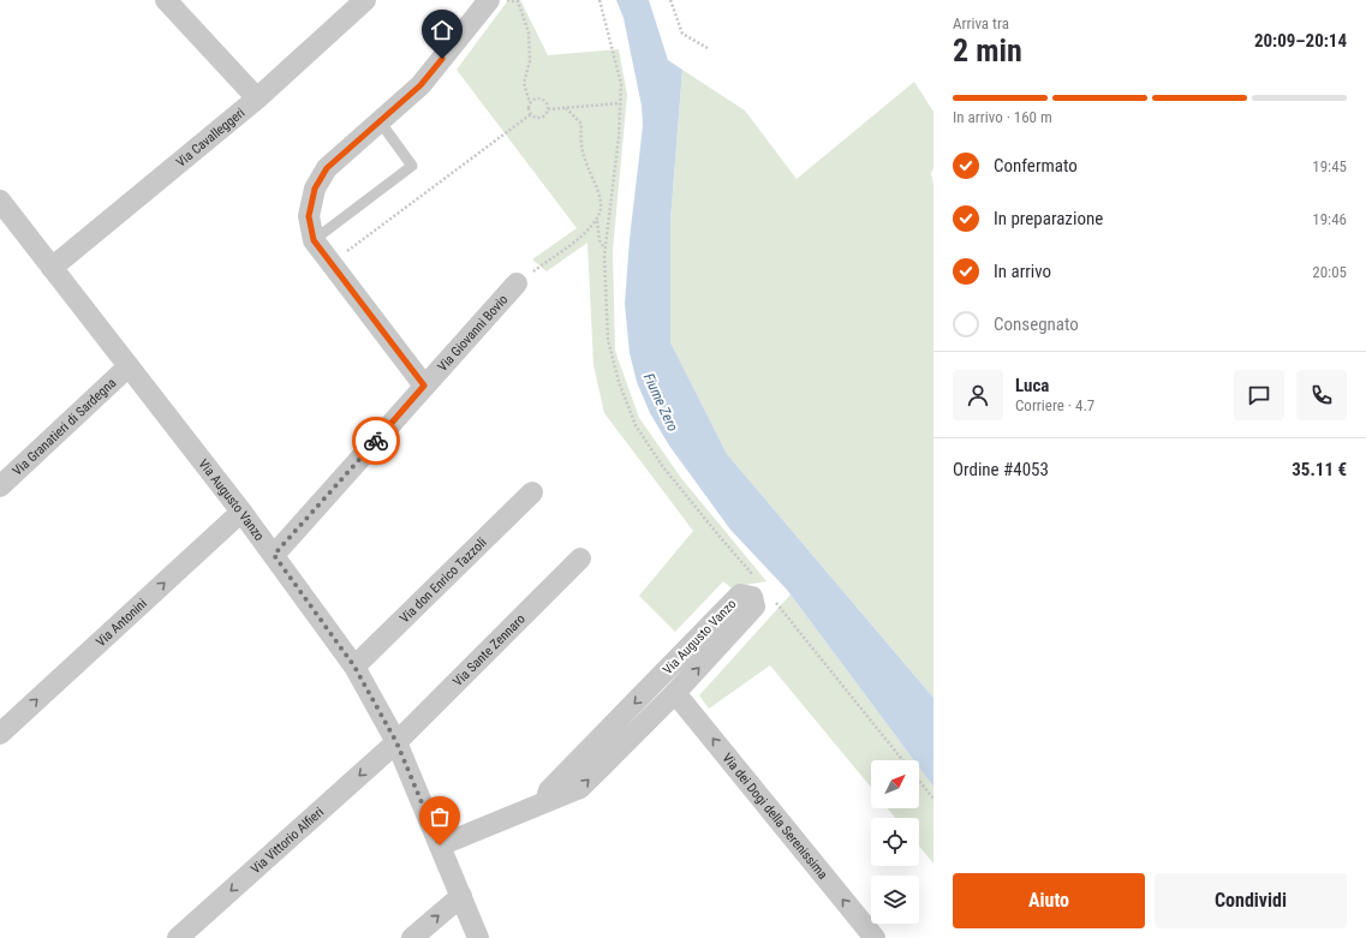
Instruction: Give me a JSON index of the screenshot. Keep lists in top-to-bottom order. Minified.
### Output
{"streets":{"street":["Via Cavalleggeri","Via Giovanni Bovio","Via Granatieri di Sardegna","Via Augusto Vanzo","Via don Enrico Tazzoli","Via Antonini","Via Sante Zennaro","Via dei Dogi della Serenissima","Via Vittorio Alfieri"]},"crossings":[["Via Cavalleggeri","Via Augusto Vanzo"],["Via Giovanni Bovio","Via Augusto Vanzo"],["Via Granatieri di Sardegna","Via Augusto Vanzo"],["Via Augusto Vanzo","Via don Enrico Tazzoli"],["Via Augusto Vanzo","Via Antonini"],["Via Augusto Vanzo","Via Sante Zennaro"],["Via Augusto Vanzo","Via dei Dogi della Serenissima"],["Via Augusto Vanzo","Via Vittorio Alfieri"],["Via Sante Zennaro","Via Vittorio Alfieri"]],"one_way":["Via Antonini","Via dei Dogi della Serenissima","Via Vittorio Alfieri"],"water":["Fiume Zero"],"north":"top right","page":{"heading":["2 min","Arriva tra","20:09–20:14"],"panel":["Luca","Corriere · 4.7","Ordine #4053","35.11 €"],"bar":"In arrivo · 160 m","list":[["Confermato","19:45"],["In preparazione","19:46"],["In arrivo","20:05"],"Consegnato"],"buttons":["Aiuto","Condividi"]}}
